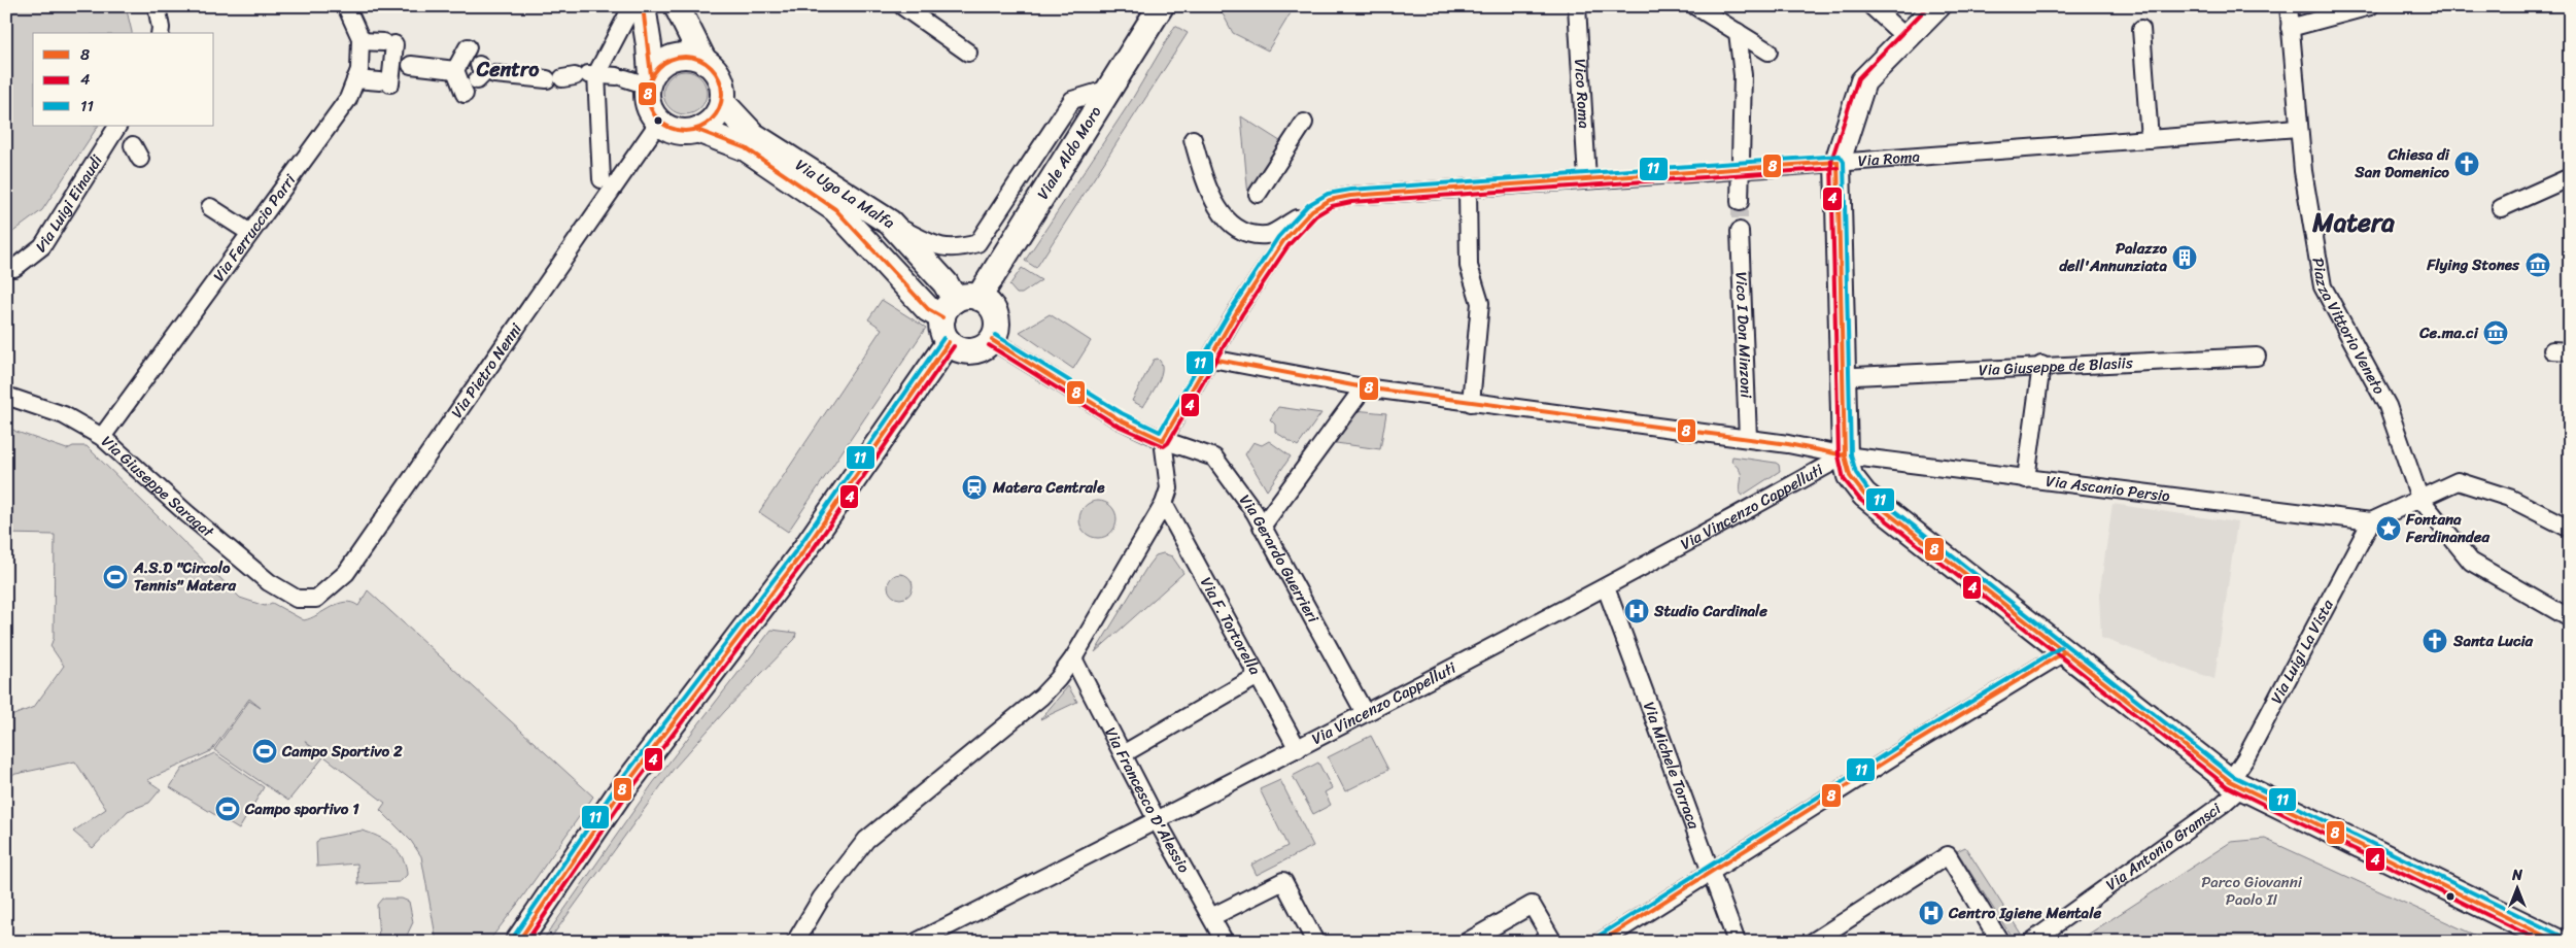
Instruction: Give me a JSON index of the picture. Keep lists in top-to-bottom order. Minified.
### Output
{"streets":{"main road":["Viale Aldo Moro","Via Ugo La Malfa"],"street":["Vico Roma","Via Roma","Via Luigi Einaudi","Via Ferruccio Parri","Piazza Vittorio Veneto","Vico I Don Minzoni","Via Giuseppe de Blasiis","Via Pietro Nenni","Via Giuseppe Saragat","Via Ascanio Persio","Via Vincenzo Cappelluti","Via Gerardo Guerrieri","Via F. Tortorella","Via Luigi La Vista","Via Michele Torraca","Via Francesco D'Alessio","Via Antonio Gramsci"]},"crossings":[["Vico Roma","Via Roma"],["Viale Aldo Moro","Via Ugo La Malfa"],["Viale Aldo Moro","Via Gerardo Guerrieri"],["Via Roma","Piazza Vittorio Veneto"],["Via Ugo La Malfa","Via Pietro Nenni"],["Via Ugo La Malfa","Via Gerardo Guerrieri"],["Via Ferruccio Parri","Via Giuseppe Saragat"],["Vico I Don Minzoni","Via Ascanio Persio"],["Via Pietro Nenni","Via Giuseppe Saragat"],["Via Ascanio Persio","Via Vincenzo Cappelluti"],["Via Ascanio Persio","Via Luigi La Vista"],["Via Vincenzo Cappelluti","Via Gerardo Guerrieri"],["Via Vincenzo Cappelluti","Via F. Tortorella"],["Via Vincenzo Cappelluti","Via Michele Torraca"],["Via Vincenzo Cappelluti","Via Francesco D'Alessio"],["Via Luigi La Vista","Via Antonio Gramsci"]],"districts":["Centro","Matera"],"parks":["Parco Giovanni Paolo II"],"places":{"church":["Chiesa di San Domenico","Santa Lucia"],"building":["Palazzo dell'Annunziata"],"museum":["Flying Stones","Ce.ma.ci"],"station":["Matera Centrale"],"place":["Fontana Ferdinandea"],"sports":["A.S.D \"Circolo Tennis\" Matera","Campo Sportivo 2","Campo sportivo 1"],"hospital":["Studio Cardinale","Centro Igiene Mentale"]},"lines":["transit line 8","transit line 4","transit line 11"],"legend":["8","4","11"],"north":"top"}
